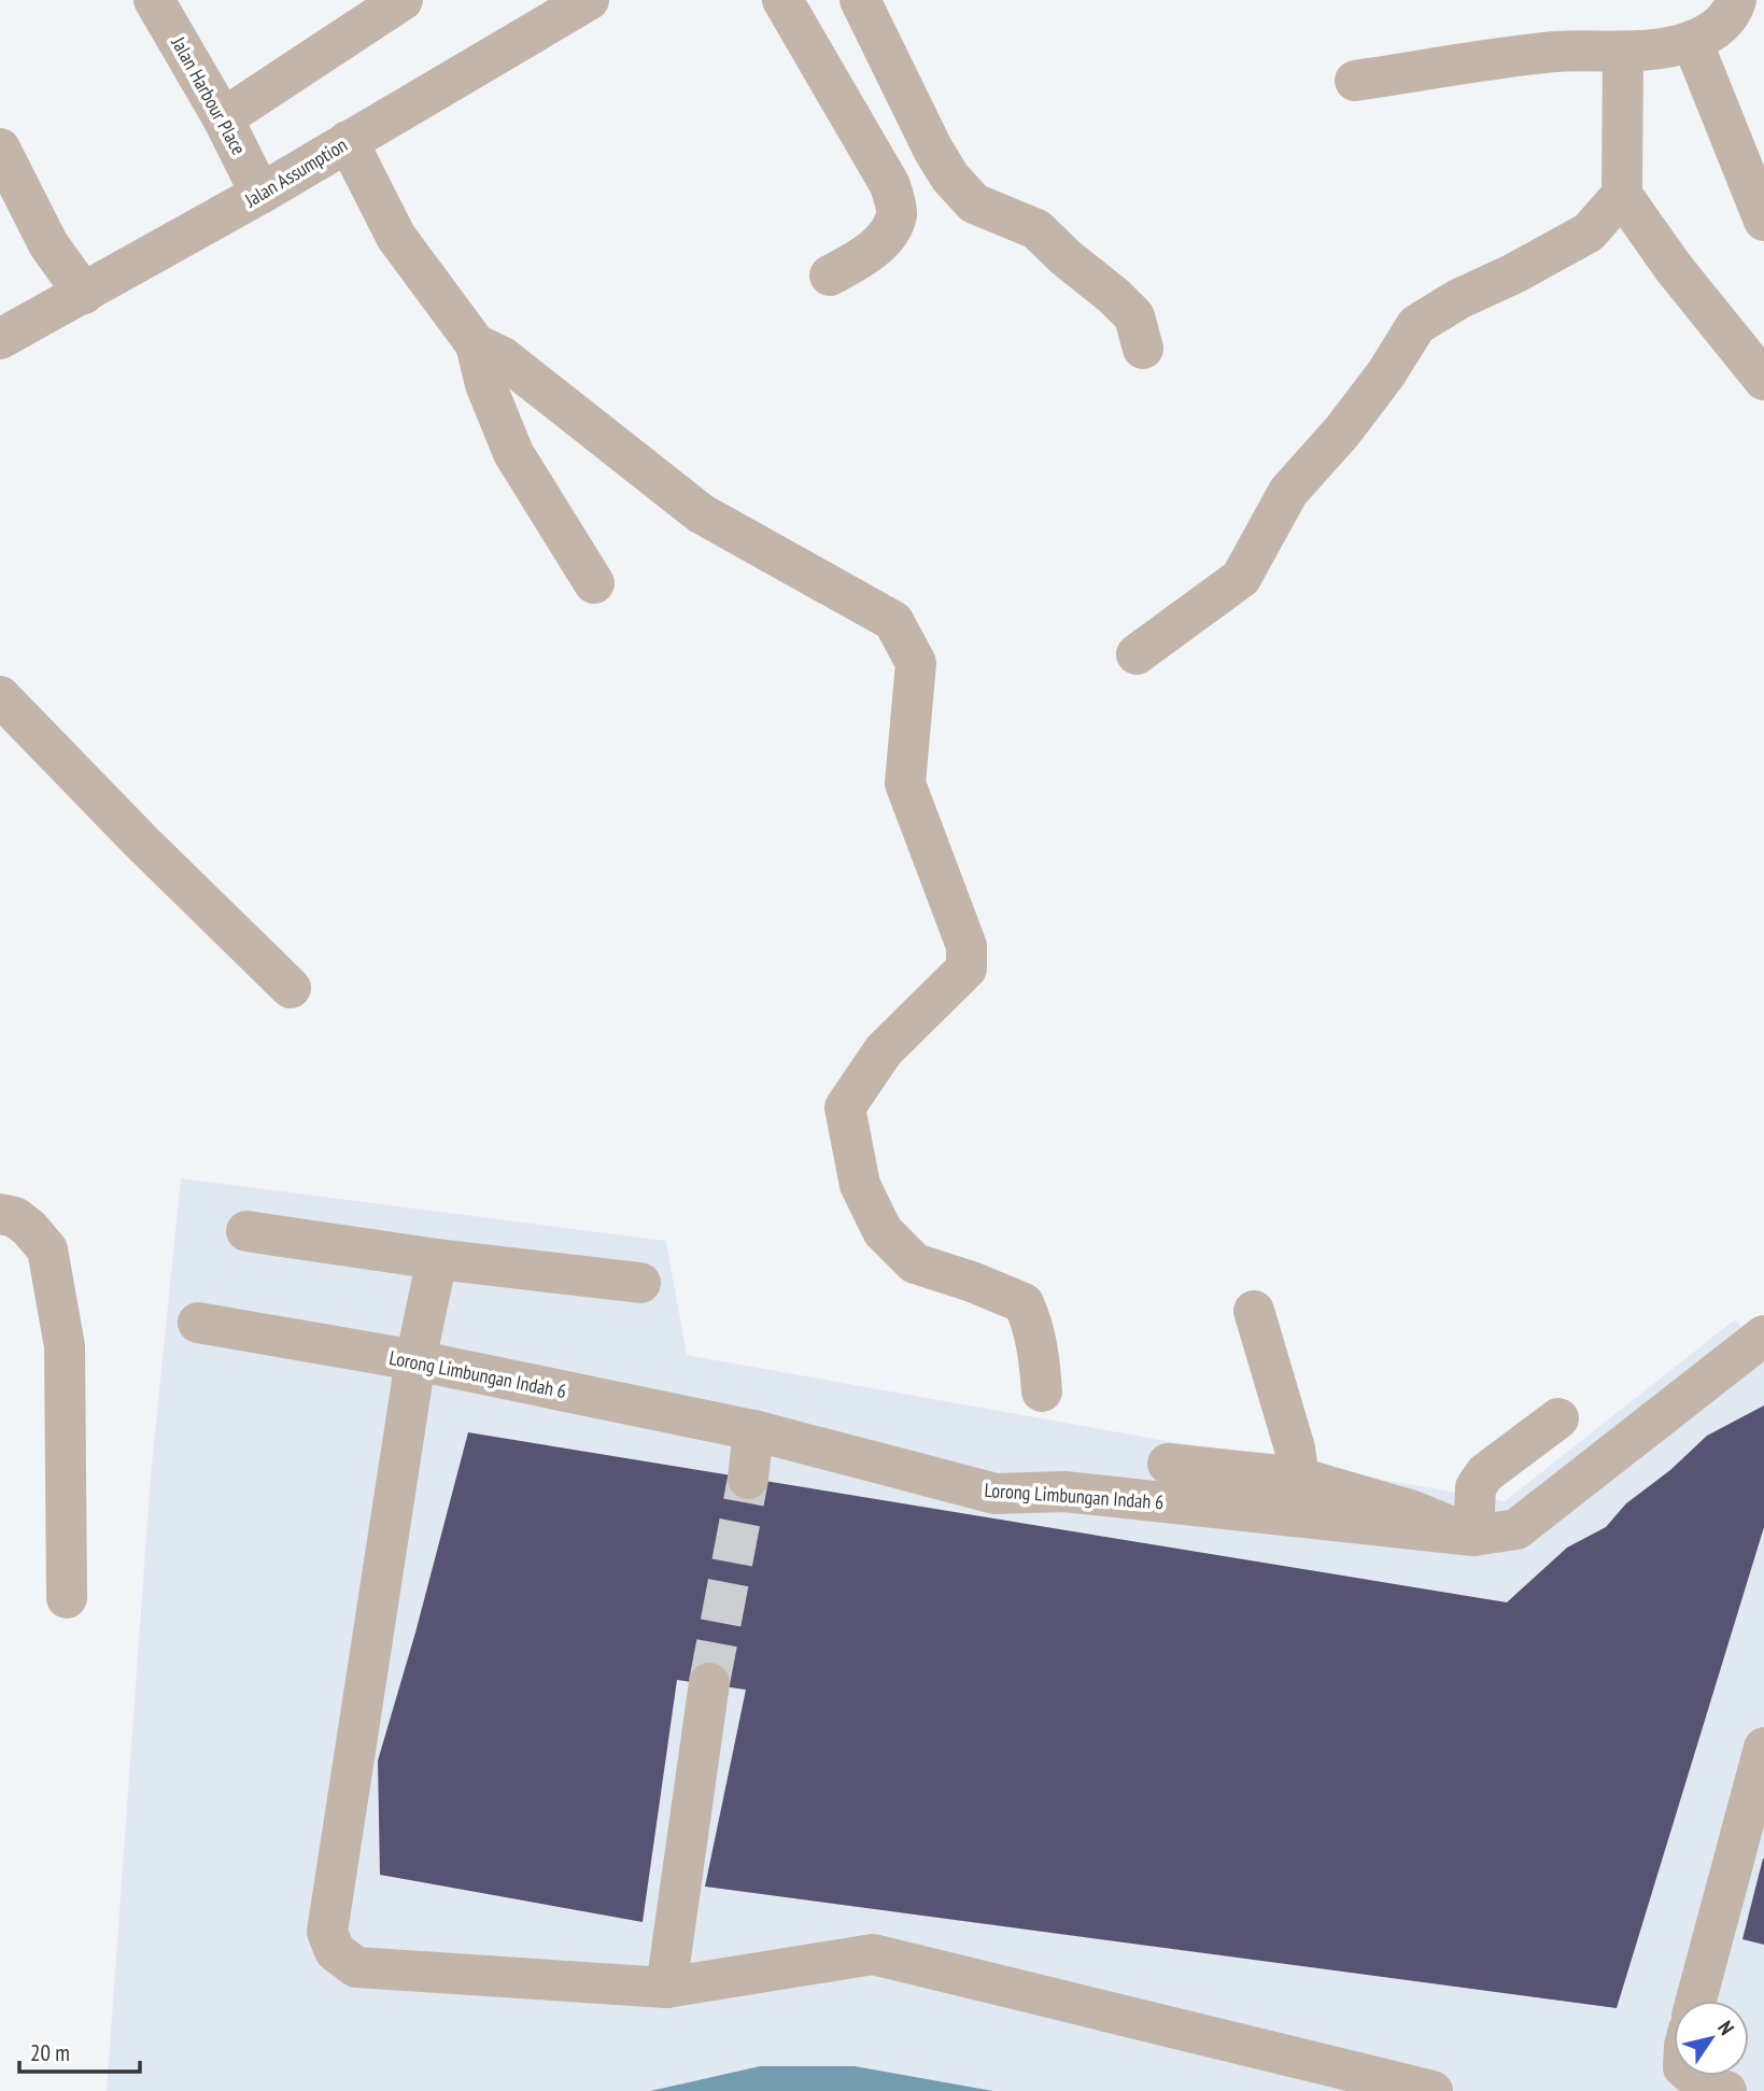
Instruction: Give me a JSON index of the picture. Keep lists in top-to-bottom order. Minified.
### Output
{"streets":{"street":["Jalan Harbour Place","Jalan Assumption","Lorong Limbungan Indah 6"]},"crossings":[["Jalan Harbour Place","Jalan Assumption"]],"scale_bar":"20 m","north":"top right"}
